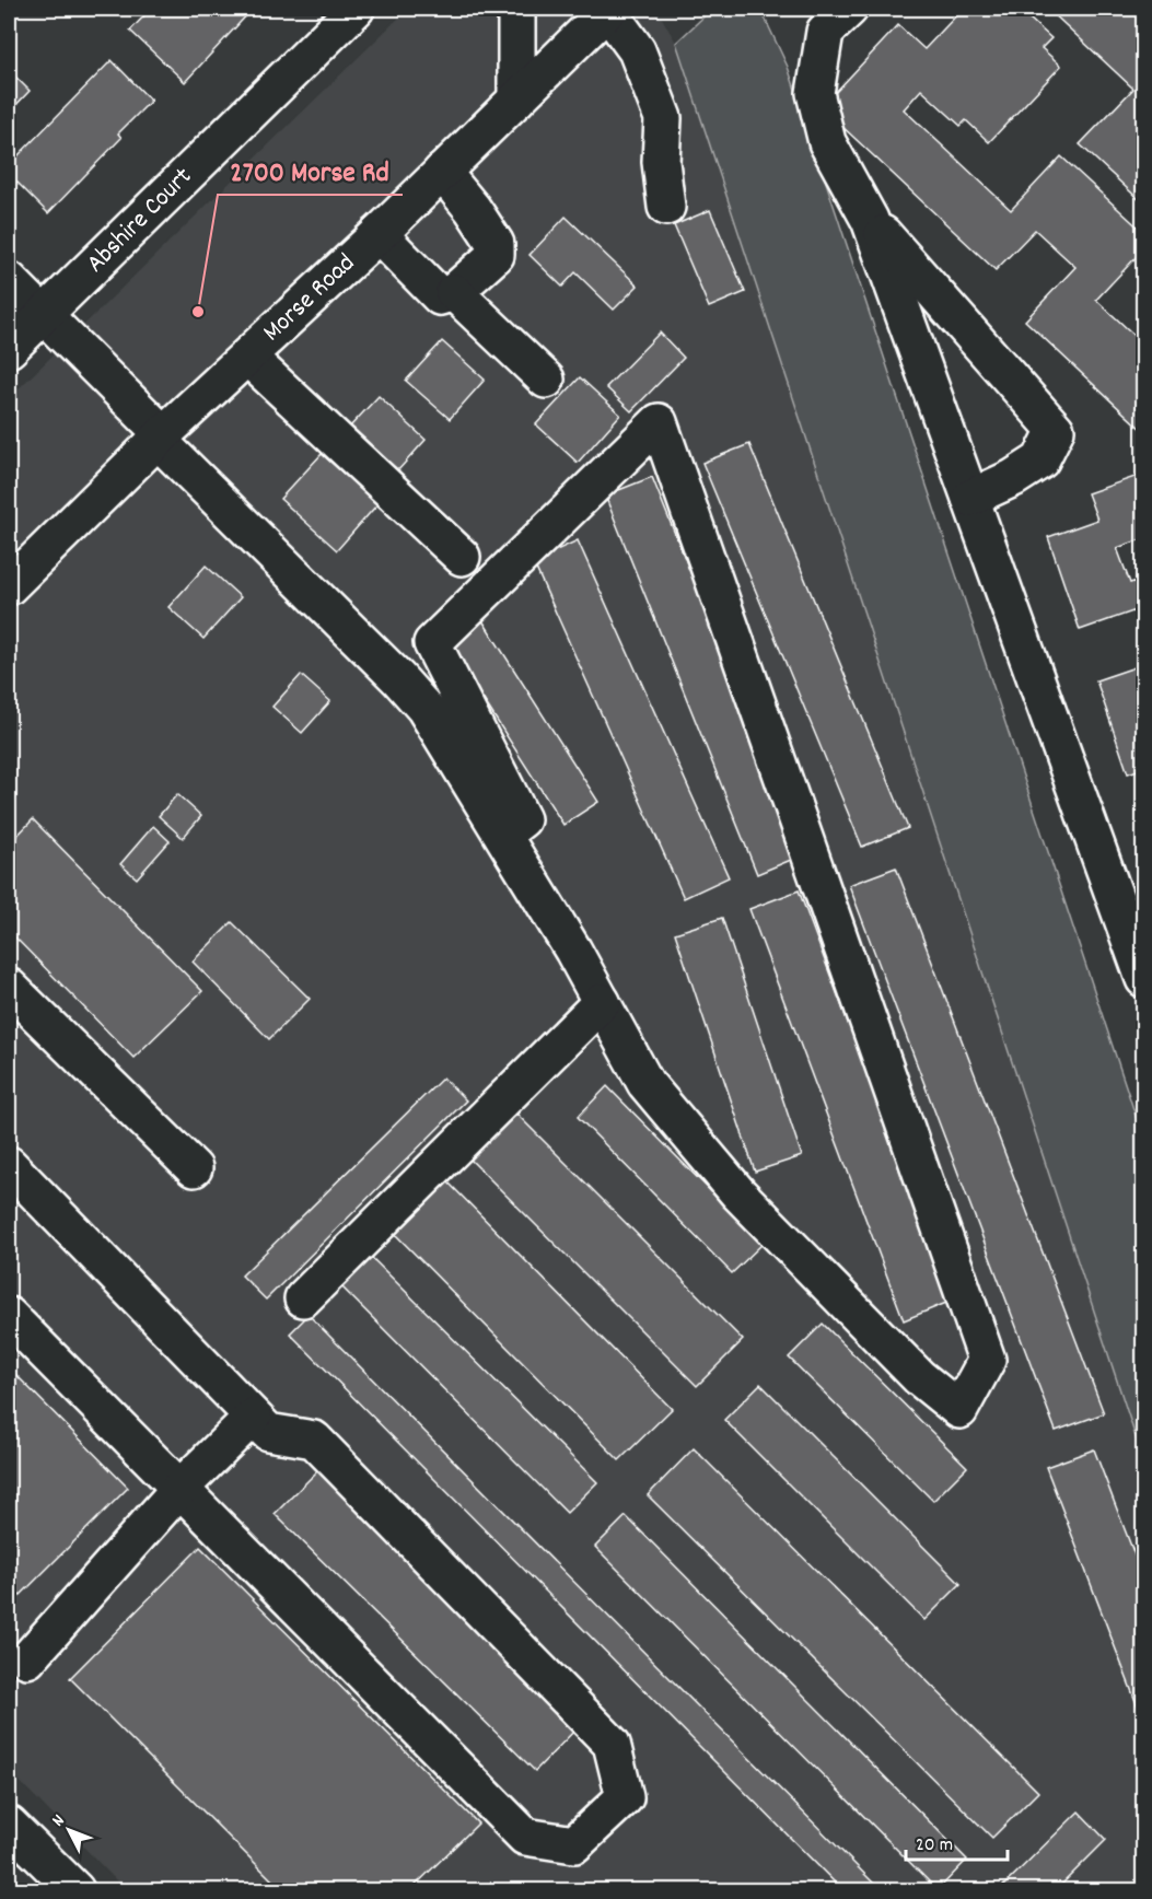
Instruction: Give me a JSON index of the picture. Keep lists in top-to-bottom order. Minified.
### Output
{"streets":{"street":["Abshire Court","Morse Road"]},"places":["2700 Morse Rd"],"scale_bar":"20 m","north":"top left"}
